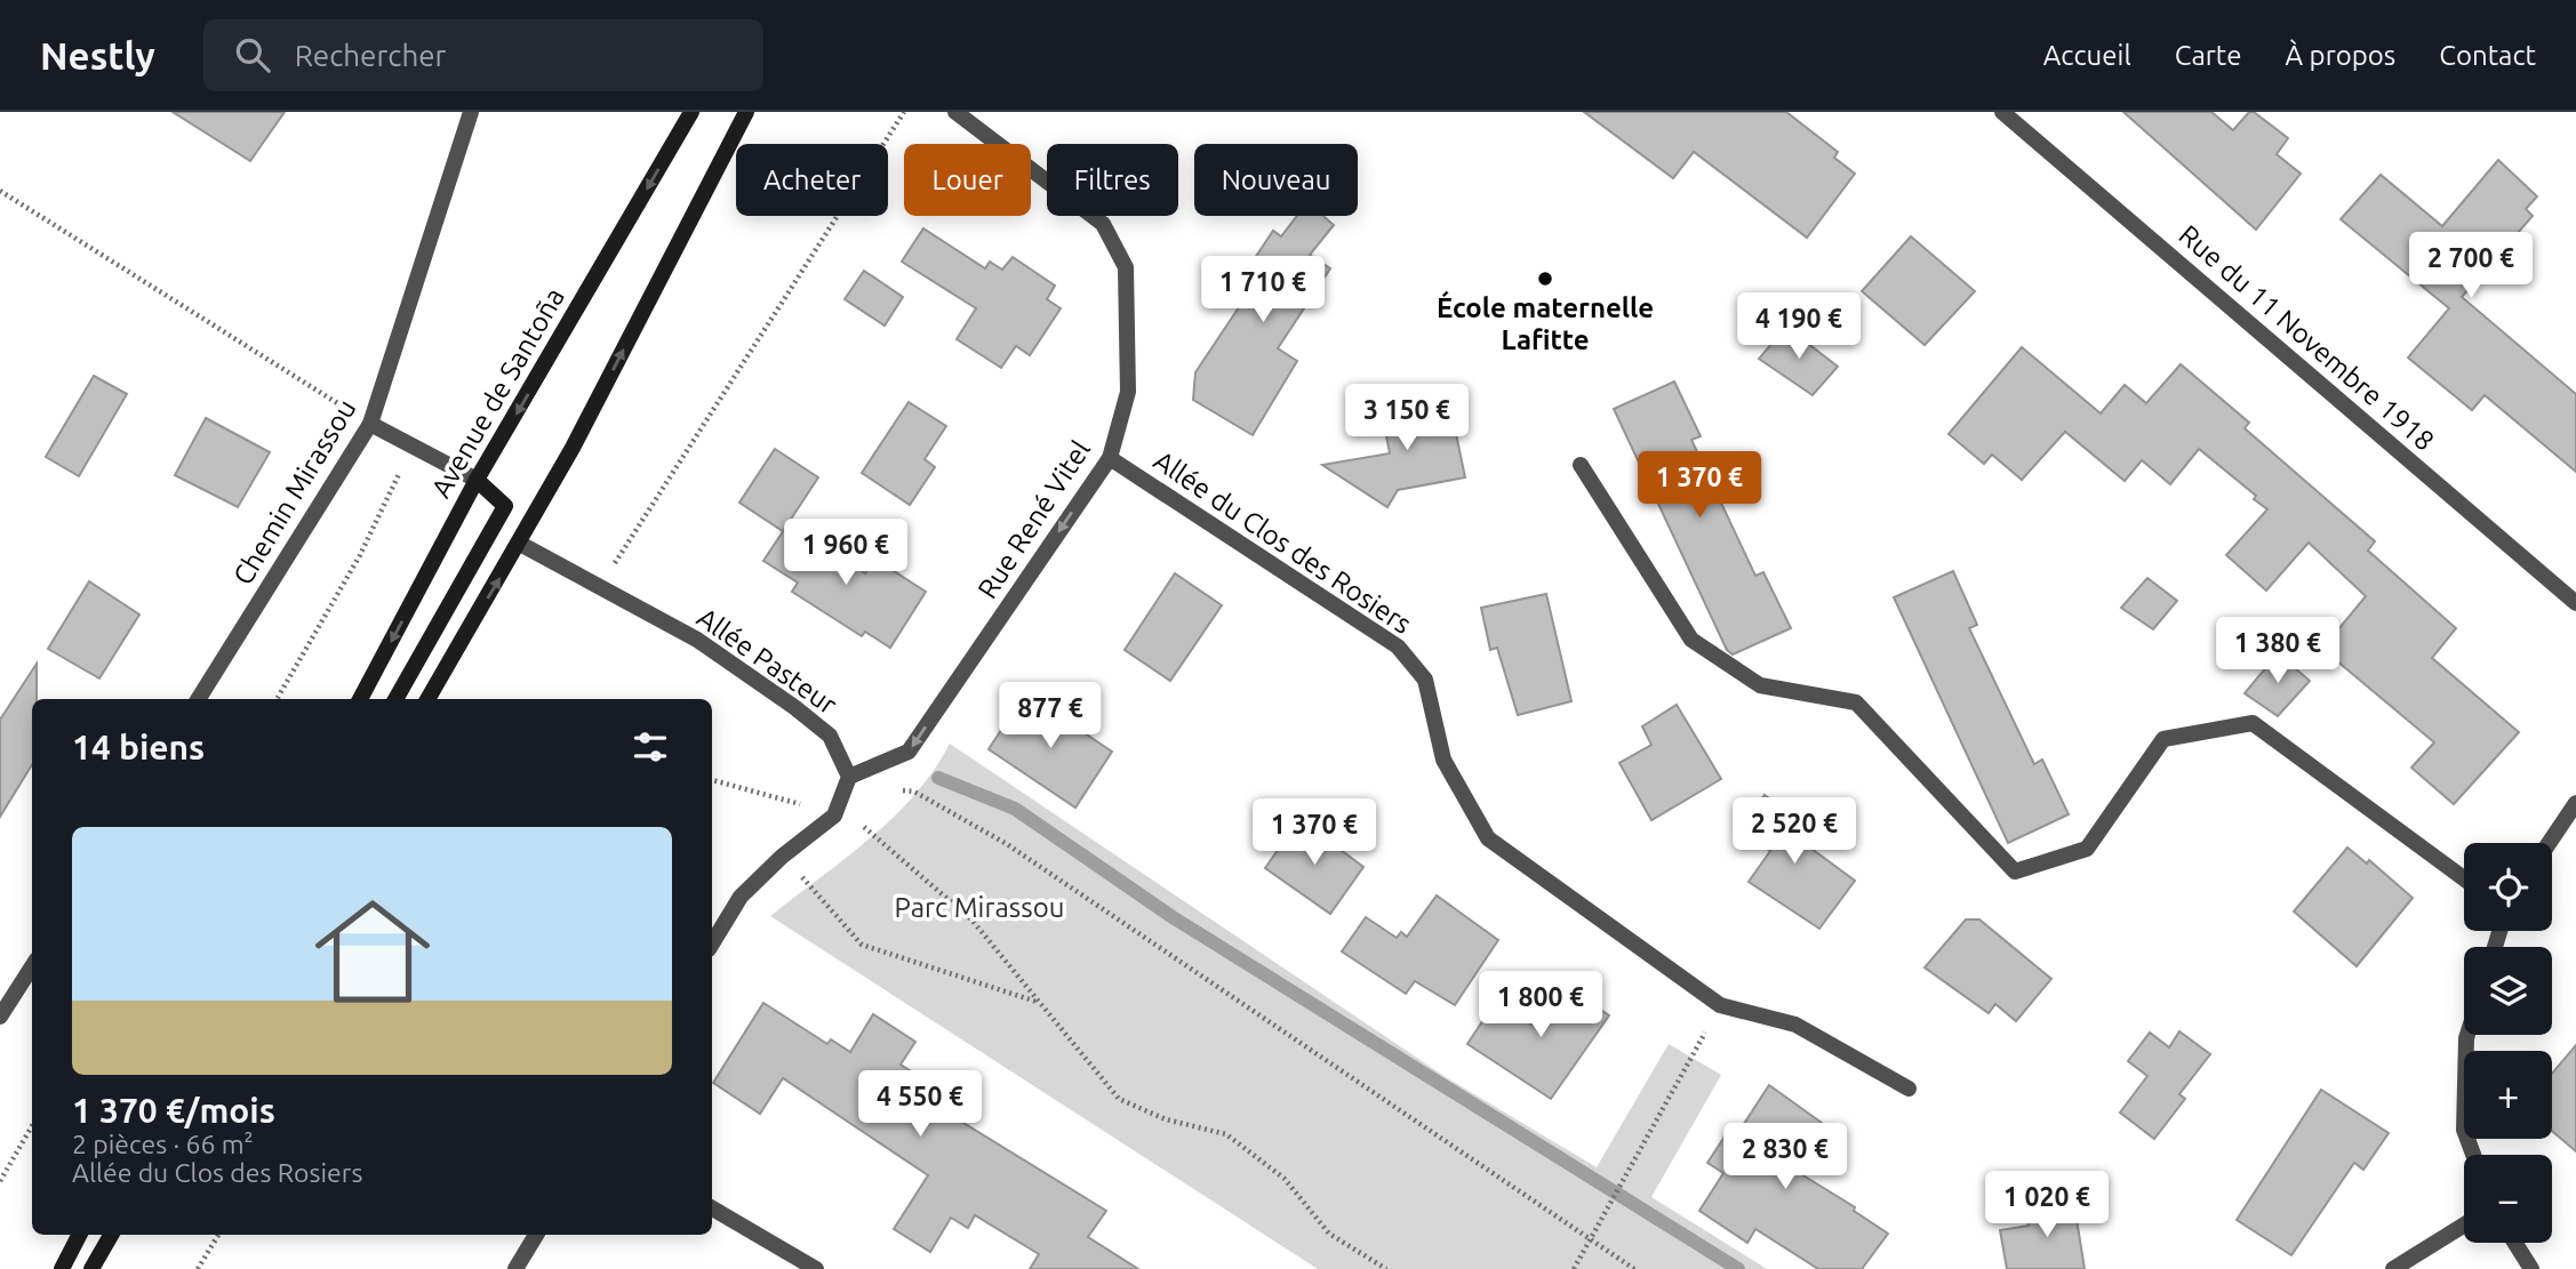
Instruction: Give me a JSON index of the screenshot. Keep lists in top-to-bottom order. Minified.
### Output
{"streets":{"main road":["Avenue de Santoña"],"street":["Rue du 11 Novembre 1918","Chemin Mirassou","Rue René Vitel","Allée du Clos des Rosiers","Allée Pasteur"]},"crossings":[["Rue René Vitel","Allée du Clos des Rosiers"],["Rue René Vitel","Allée Pasteur"]],"one_way":["Rue René Vitel"],"parks":["Parc Mirassou"],"places":["École maternelle Lafitte"],"page":{"header":"Nestly","search":"Rechercher","nav":["Accueil","Carte","À propos","Contact"],"chip":["Acheter","Louer","Filtres","Nouveau"],"price":["2 700 €","1 710 €","4 190 €","3 150 €","1 370 €","1 960 €","1 380 €","877 €","2 520 €","1 370 €","1 800 €","4 550 €","2 830 €","1 020 €"],"heading":"14 biens","list":[{"name":"1 370 €/mois","note":"2 pièces · 66 m² · Allée du Clos des Rosiers"}],"map_buttons":["+","−"]}}
